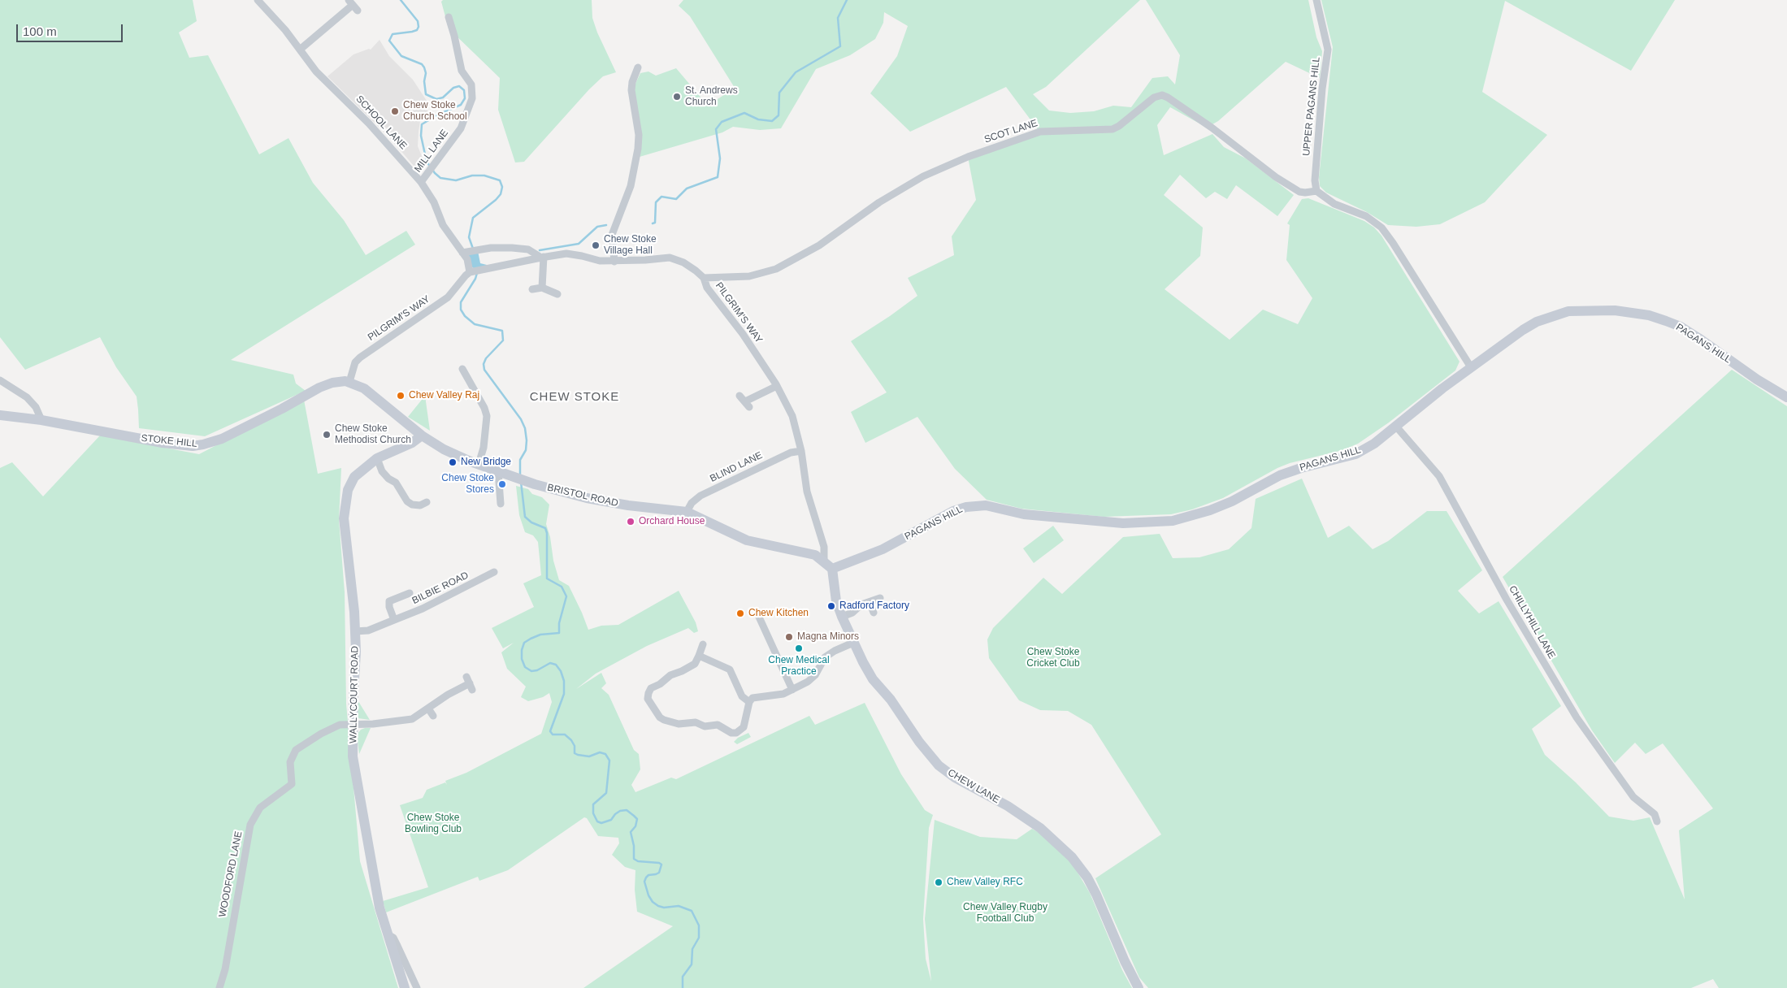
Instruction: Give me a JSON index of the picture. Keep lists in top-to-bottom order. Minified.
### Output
{"streets":{"street":["UPPER PAGANS HILL","SCHOOL LANE","SCOT LANE","MILL LANE","PILGRIM'S WAY","PAGANS HILL","STOKE HILL","BLIND LANE","BRISTOL ROAD","BILBIE ROAD","CHILLYHILL LANE","WALLYCOURT ROAD","CHEW LANE","WOODFORD LANE"]},"crossings":[["UPPER PAGANS HILL","SCOT LANE"],["SCHOOL LANE","MILL LANE"],["SCHOOL LANE","PILGRIM'S WAY"],["SCOT LANE","PILGRIM'S WAY"],["PILGRIM'S WAY","STOKE HILL"],["PILGRIM'S WAY","BLIND LANE"],["PILGRIM'S WAY","BRISTOL ROAD"],["PAGANS HILL","BRISTOL ROAD"],["PAGANS HILL","CHILLYHILL LANE"],["PAGANS HILL","CHEW LANE"],["STOKE HILL","BRISTOL ROAD"],["BLIND LANE","BRISTOL ROAD"],["BRISTOL ROAD","WALLYCOURT ROAD"],["BRISTOL ROAD","CHEW LANE"],["BILBIE ROAD","WALLYCOURT ROAD"],["WALLYCOURT ROAD","WOODFORD LANE"]],"districts":["CHEW STOKE"],"parks":["Chew Stoke Cricket Club","Chew Stoke Bowling Club","Chew Valley Rugby Football Club"],"places":["St. Andrews Church","Chew Stoke Church School","Chew Stoke Village Hall","Chew Valley Raj","Chew Stoke Methodist Church","New Bridge","Chew Stoke Stores","Orchard House","Radford Factory","Chew Kitchen","Magna Minors","Chew Medical Practice","Chew Valley RFC"],"scale_bar":"100 m"}
